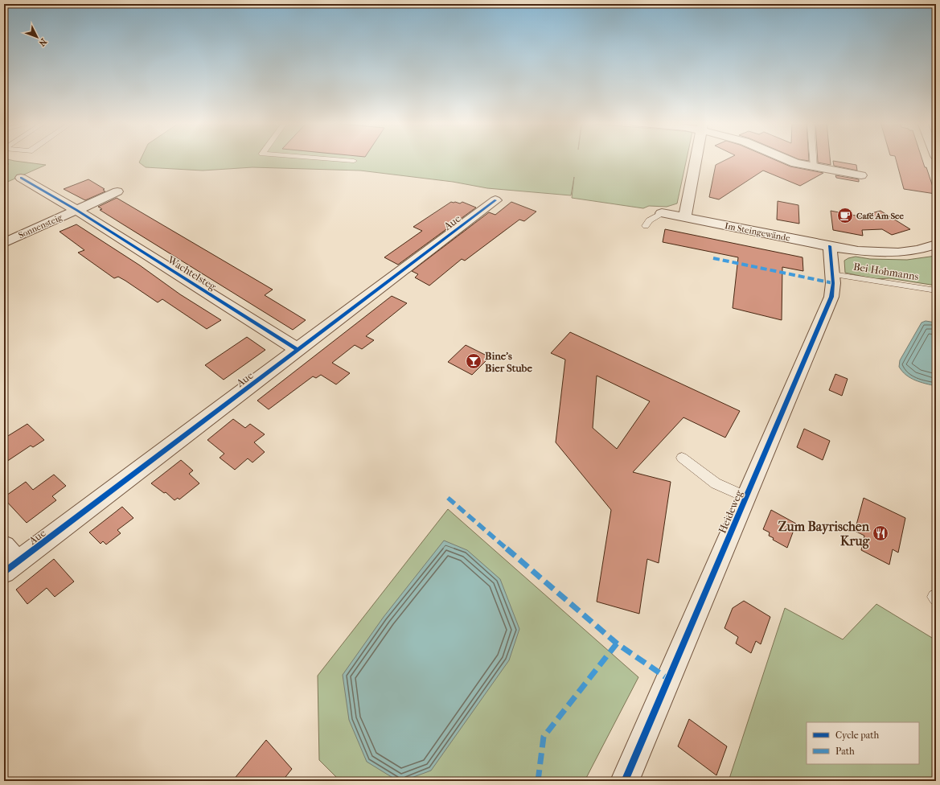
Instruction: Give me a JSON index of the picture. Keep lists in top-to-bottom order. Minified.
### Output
{"streets":{"street":["Aue","Sonnensteig","Im Steingewände","Wachtelsteg","Heideweg"],"lane":["Bei Hohmanns"]},"crossings":[["Aue","Wachtelsteg"],["Sonnensteig","Wachtelsteg"],["Im Steingewände","Heideweg"],["Bei Hohmanns","Heideweg"]],"places":{"cafe":["Café Am See"],"bar":["Bine's Bier Stube"],"restaurant":["Zum Bayrischen Krug"]},"legend":["Cycle path","Path"],"north":"bottom right"}
